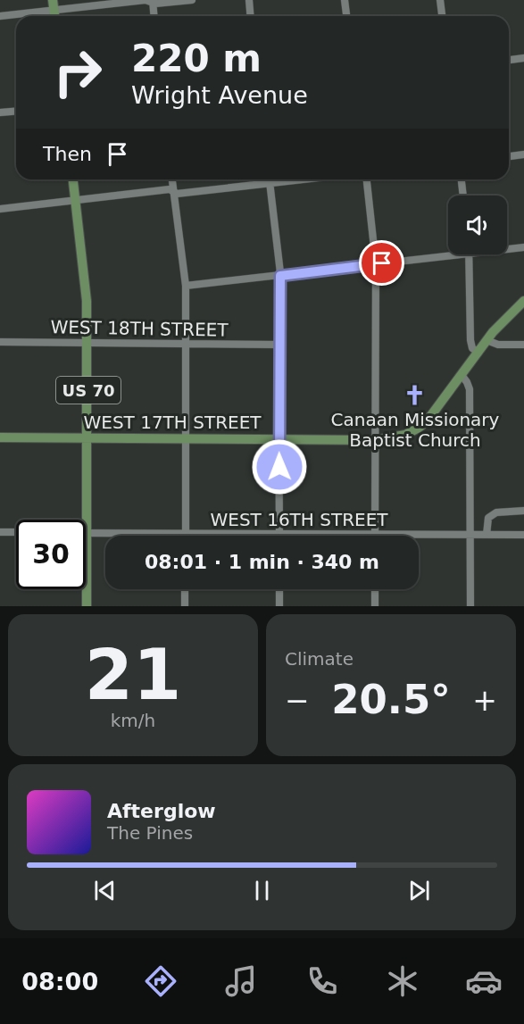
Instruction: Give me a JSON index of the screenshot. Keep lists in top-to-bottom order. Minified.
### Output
{"streets":{"main road":["US 70","WEST 17TH STREET"],"street":["WEST 18TH STREET","WEST 16TH STREET"]},"crossings":[["WEST 18TH STREET","US 70"],["US 70","WEST 17TH STREET"],["US 70","WEST 16TH STREET"]],"places":{"church":["Canaan Missionary Baptist Church"]},"page":{"turn":["220 m","Wright Avenue"],"then":"Then","limit":"30","trip":"08:01 · 1 min · 340 m","tile":[["21","km/h"],"Climate"],"heat":["−","20.5°","+"],"song":["Afterglow","The Pines"],"tabs":"08:00"}}
